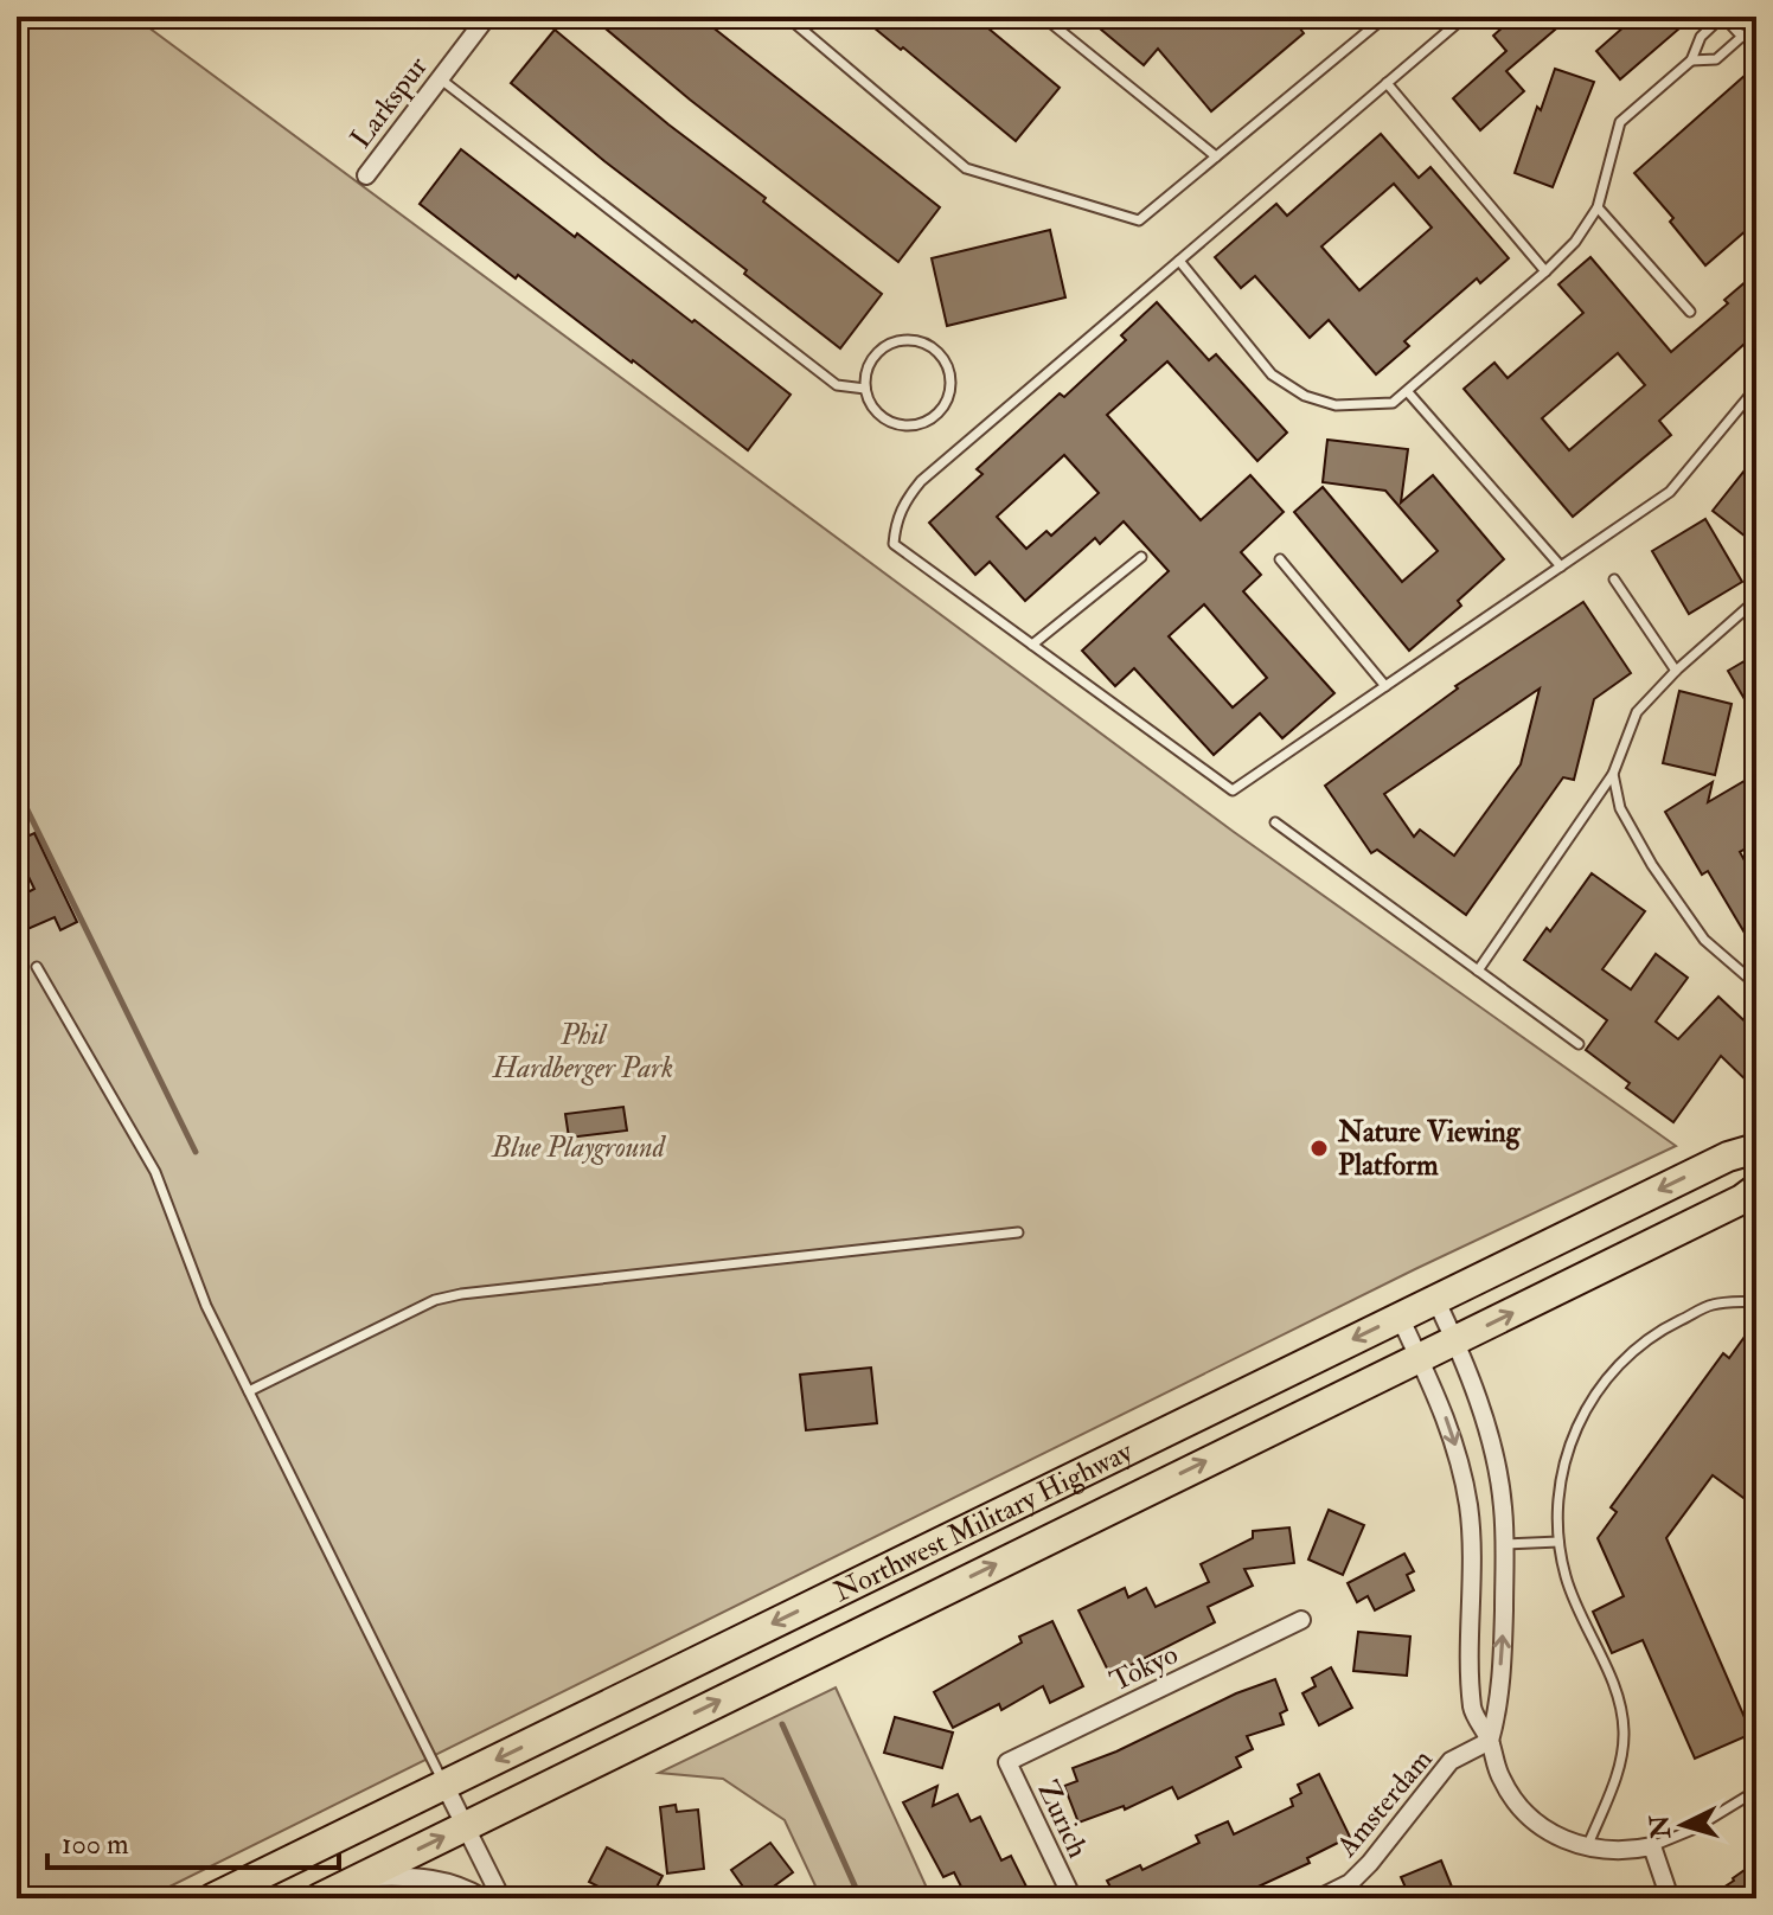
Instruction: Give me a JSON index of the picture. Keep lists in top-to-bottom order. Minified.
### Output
{"streets":{"main road":["Northwest Military Highway"],"street":["Larkspur","Tokyo","Amsterdam","Zurich"]},"crossings":[["Tokyo","Zurich"]],"parks":["Phil Hardberger Park","Blue Playground"],"places":["Nature Viewing Platform"],"scale_bar":"100 m","north":"left"}
